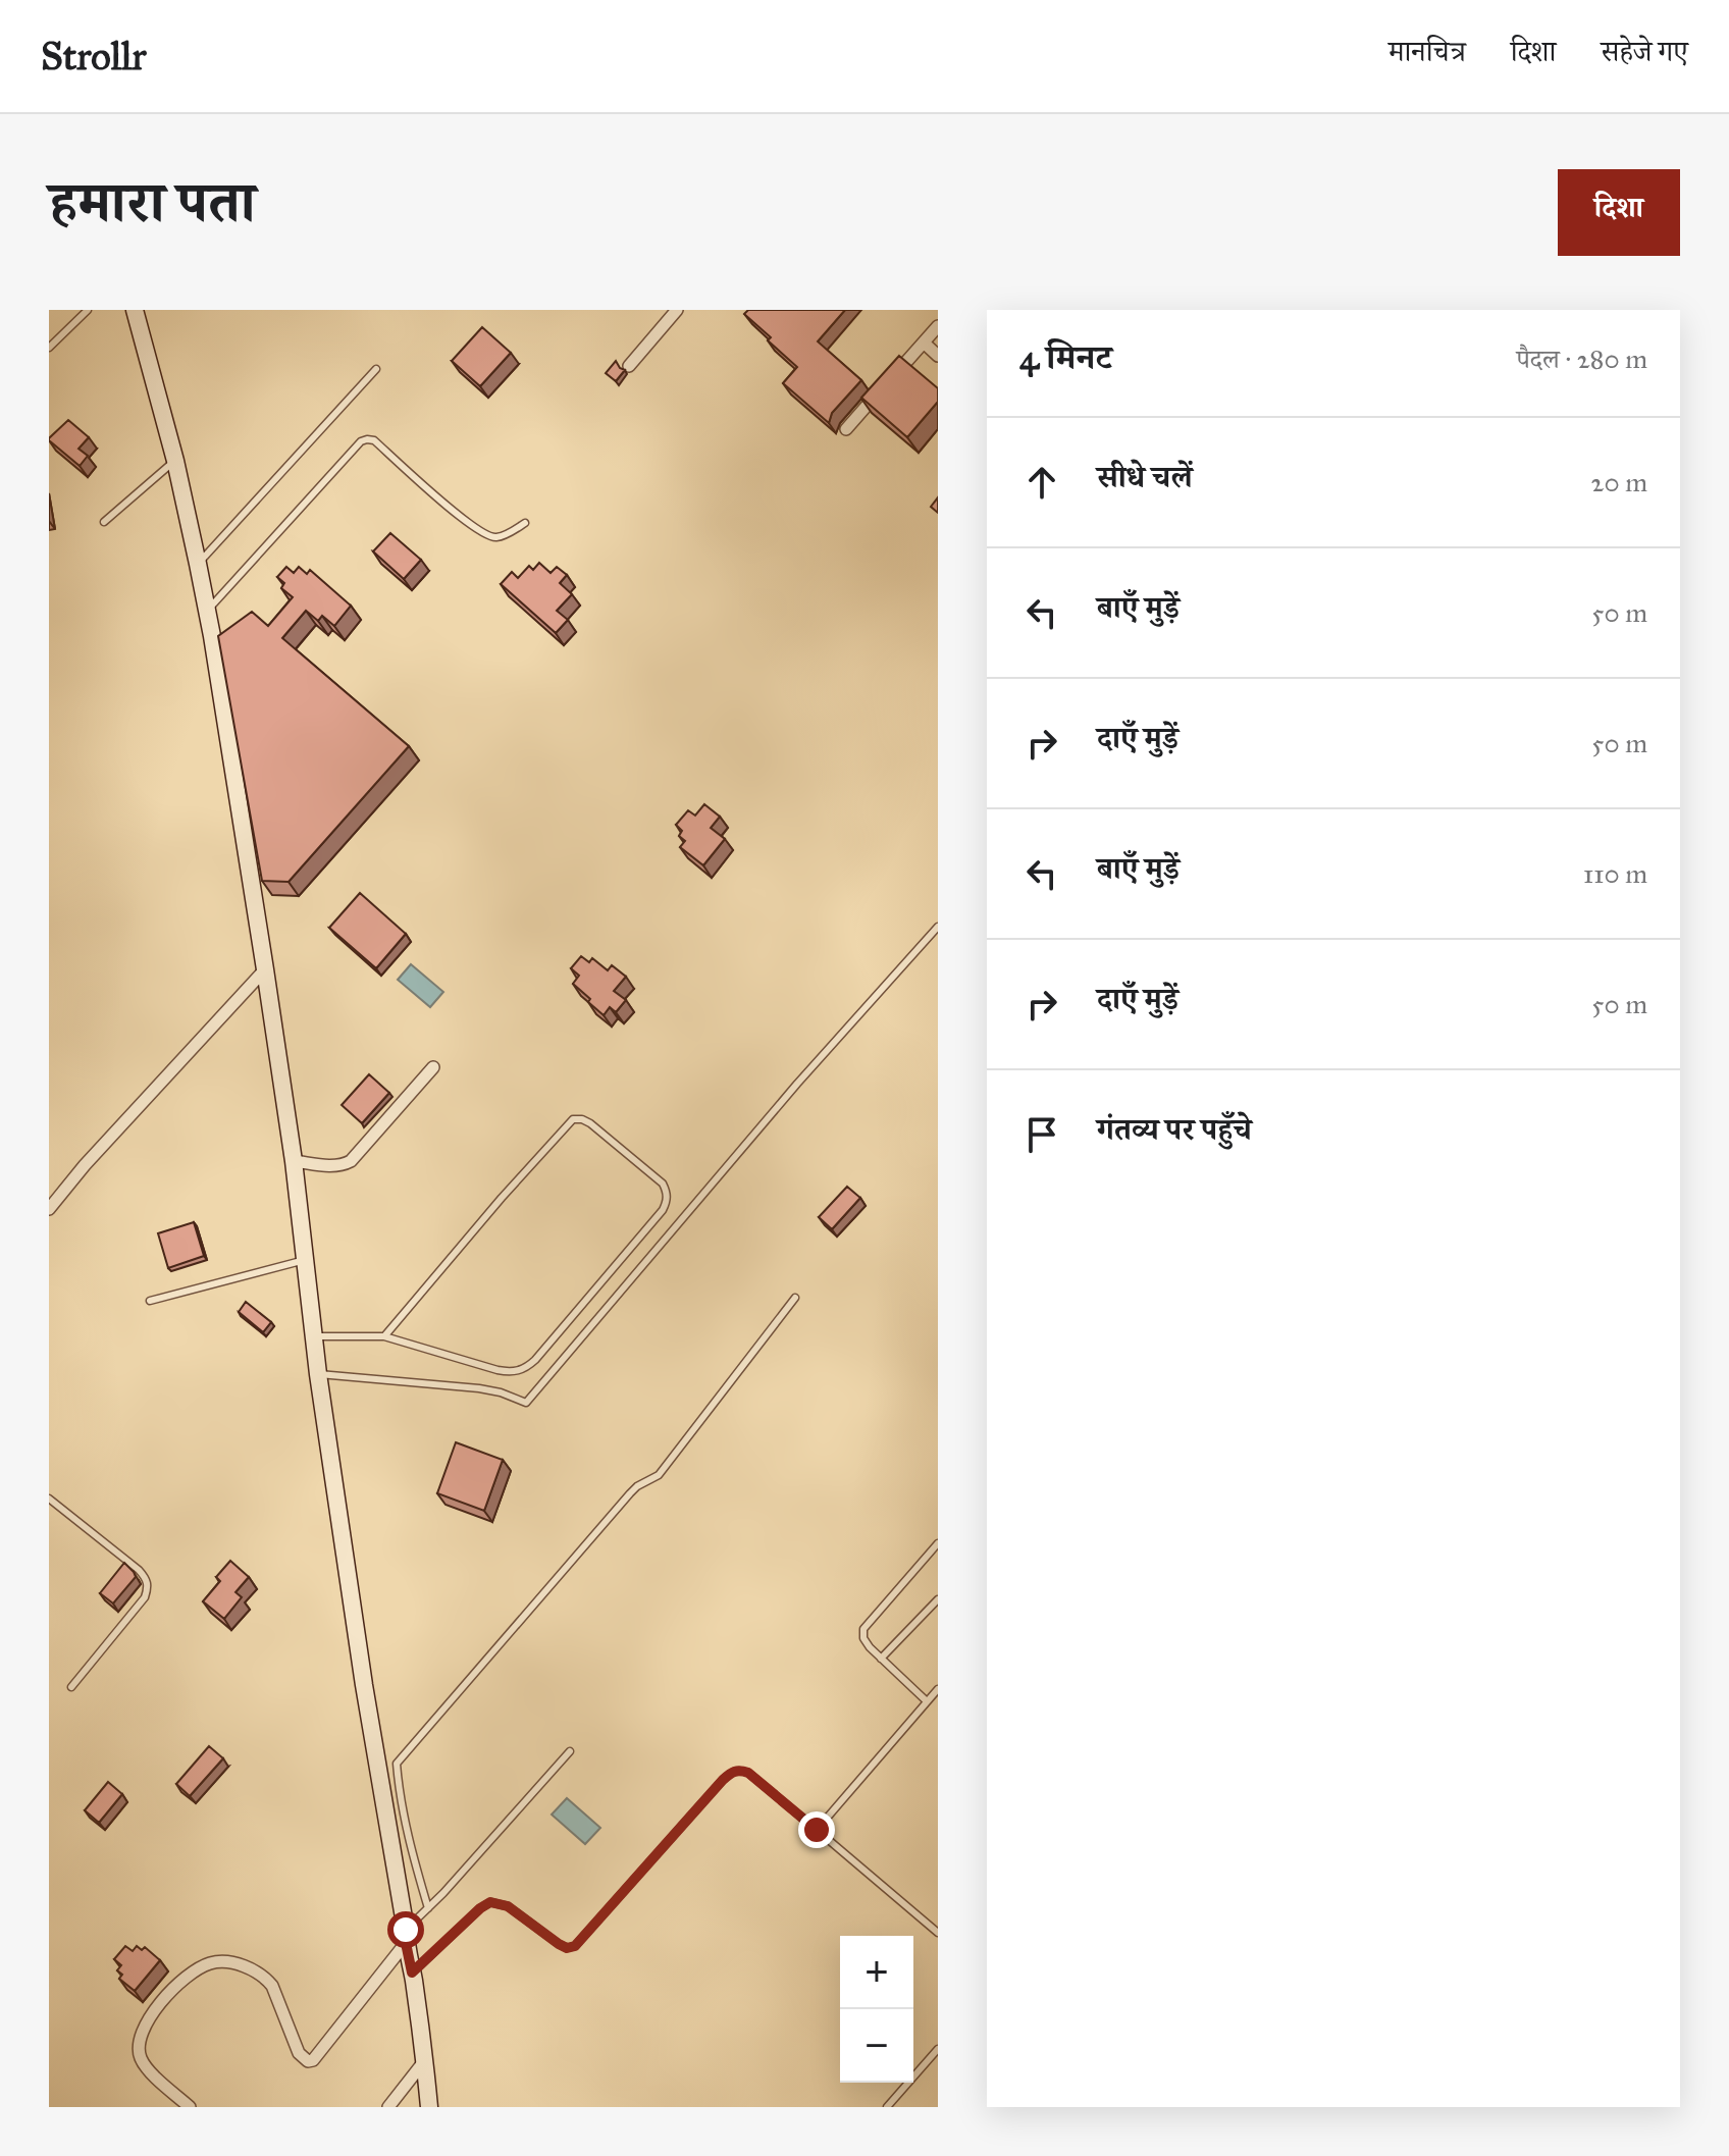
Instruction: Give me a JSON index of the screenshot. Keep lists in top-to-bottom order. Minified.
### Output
{"page":{"header":"Strollr","nav":["मानचित्र","दिशा","सहेजे गए"],"title":"हमारा पता","buttons":"दिशा","heading":["4 मिनट","पैदल · 280 m"],"list":[["सीधे चलें","20 m"],["बाएँ मुड़ें","50 m"],["दाएँ मुड़ें","50 m"],["बाएँ मुड़ें","110 m"],["दाएँ मुड़ें","50 m"],"गंतव्य पर पहुँचे"],"map_buttons":["+","−"]}}
